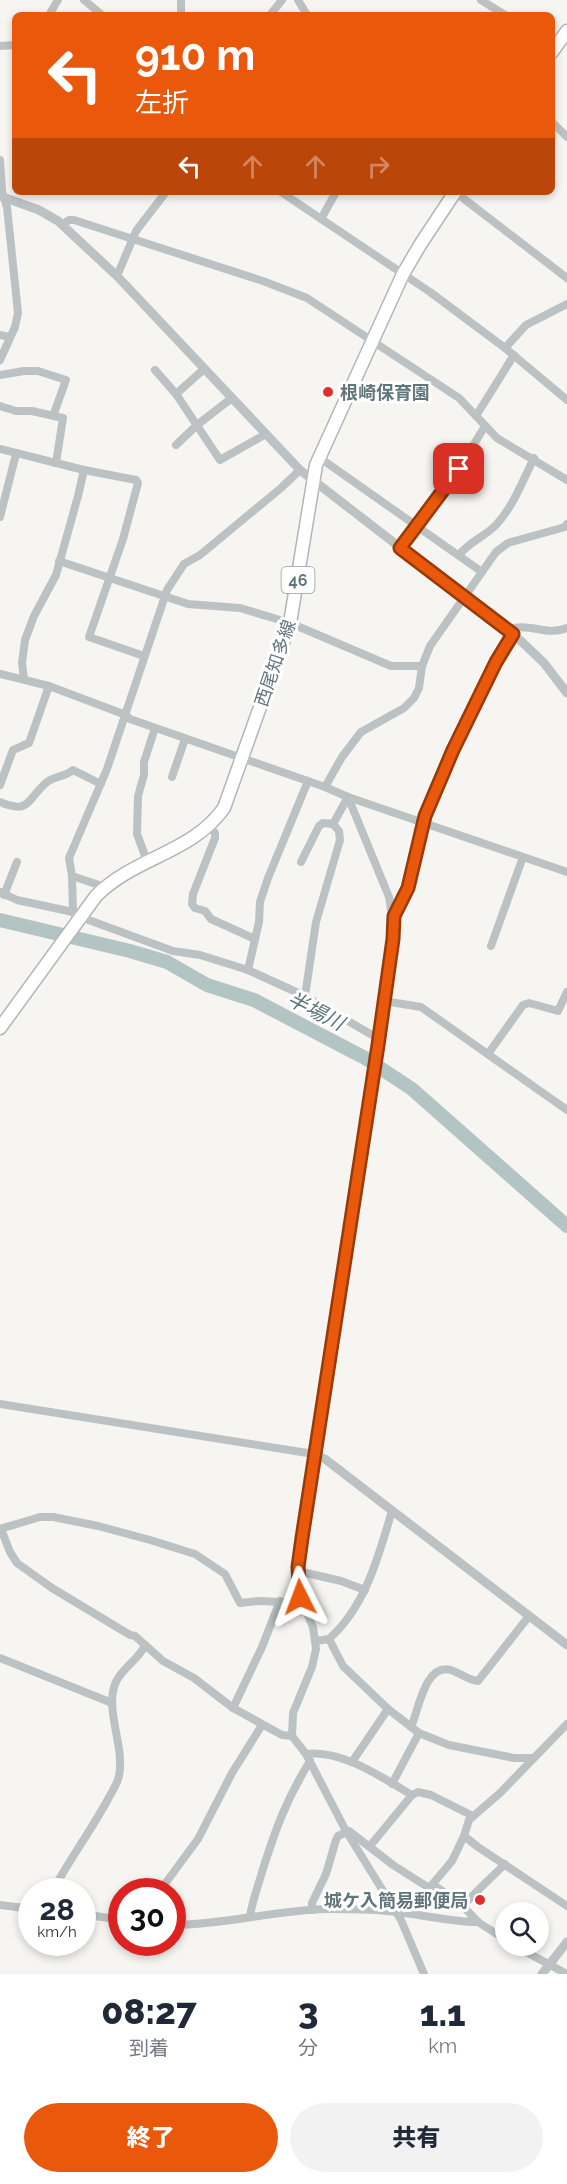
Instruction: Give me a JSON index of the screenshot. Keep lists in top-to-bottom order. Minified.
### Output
{"streets":{"main road":["46","西尾知多線"]},"water":["半場川"],"places":["根崎保育園","城ケ入簡易郵便局"],"page":{"turn":["910 m","左折"],"speed":"28 km/h","limit":"30","eta":["08:27","到着","3","分","1.1","km"],"buttons":["終了","共有"]}}
